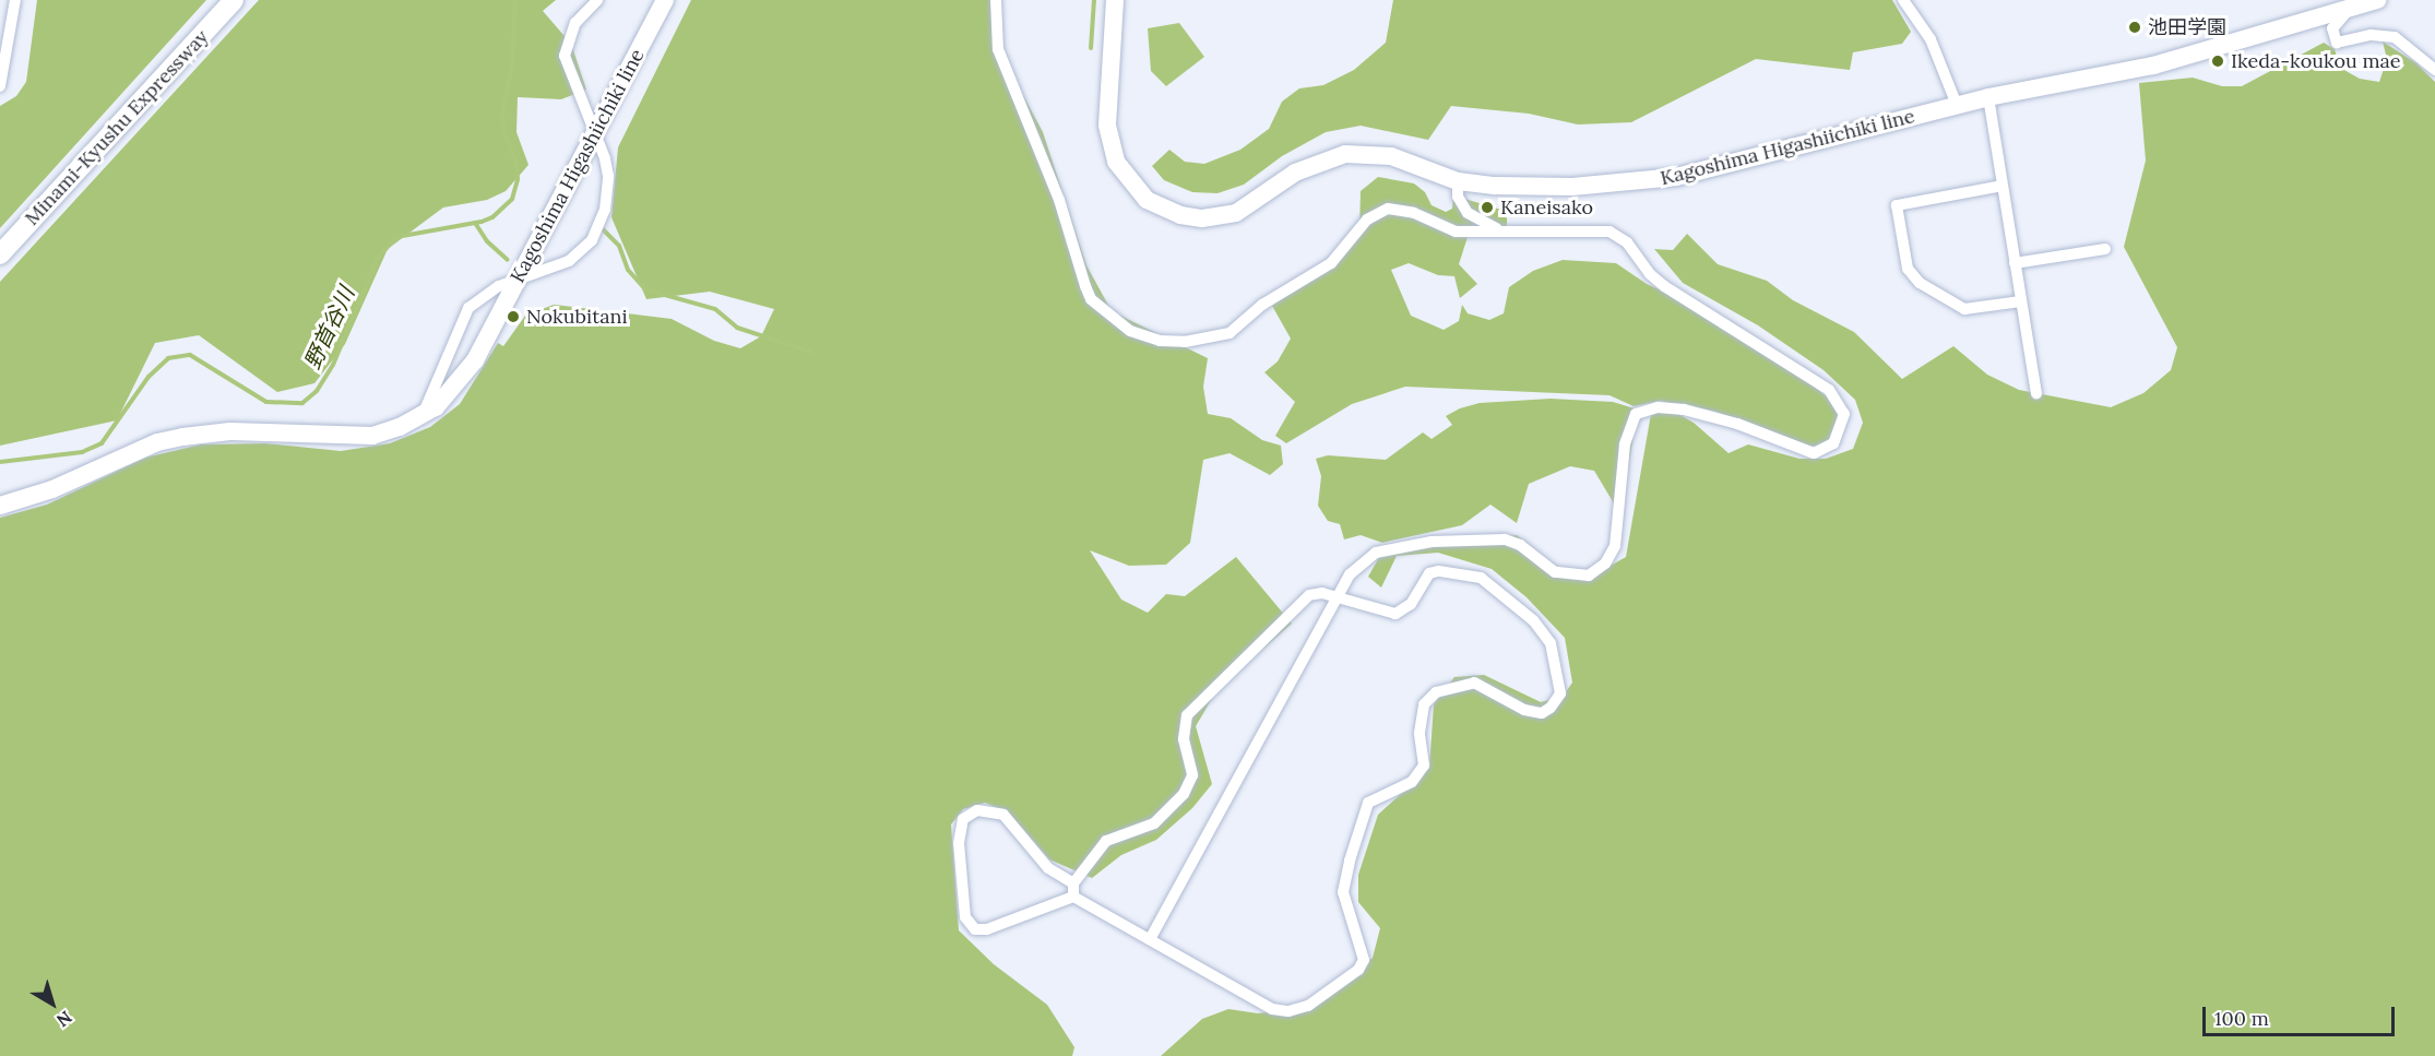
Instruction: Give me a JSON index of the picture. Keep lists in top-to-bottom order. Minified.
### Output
{"streets":{"highway":["Minami-Kyushu Expressway"],"main road":["Kagoshima Higashiichiki line"]},"water":["野首谷川"],"places":["池田学園","Ikeda-koukou mae","Kaneisako","Nokubitani"],"scale_bar":"100 m","north":"bottom right"}
